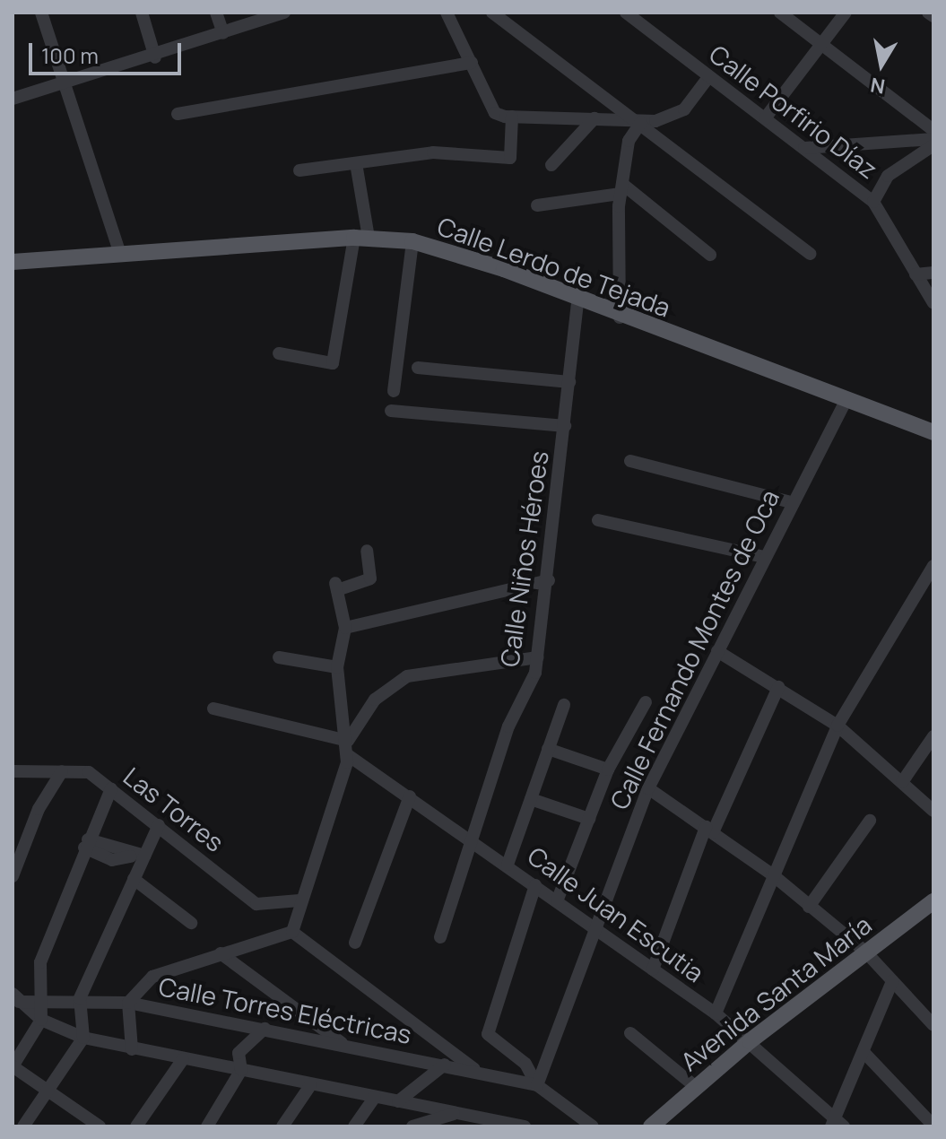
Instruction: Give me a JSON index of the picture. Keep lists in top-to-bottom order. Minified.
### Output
{"streets":{"main road":["Calle Lerdo de Tejada","Avenida Santa María"],"street":["Calle Porfirio Díaz","Calle Niños Héroes","Calle Fernando Montes de Oca","Las Torres","Calle Juan Escutia","Calle Torres Eléctricas"]},"crossings":[["Calle Lerdo de Tejada","Calle Niños Héroes"],["Calle Lerdo de Tejada","Calle Fernando Montes de Oca"],["Calle Niños Héroes","Calle Juan Escutia"],["Calle Fernando Montes de Oca","Calle Juan Escutia"],["Calle Fernando Montes de Oca","Calle Torres Eléctricas"],["Calle Juan Escutia","Avenida Santa María"]],"scale_bar":"100 m","north":"bottom"}
